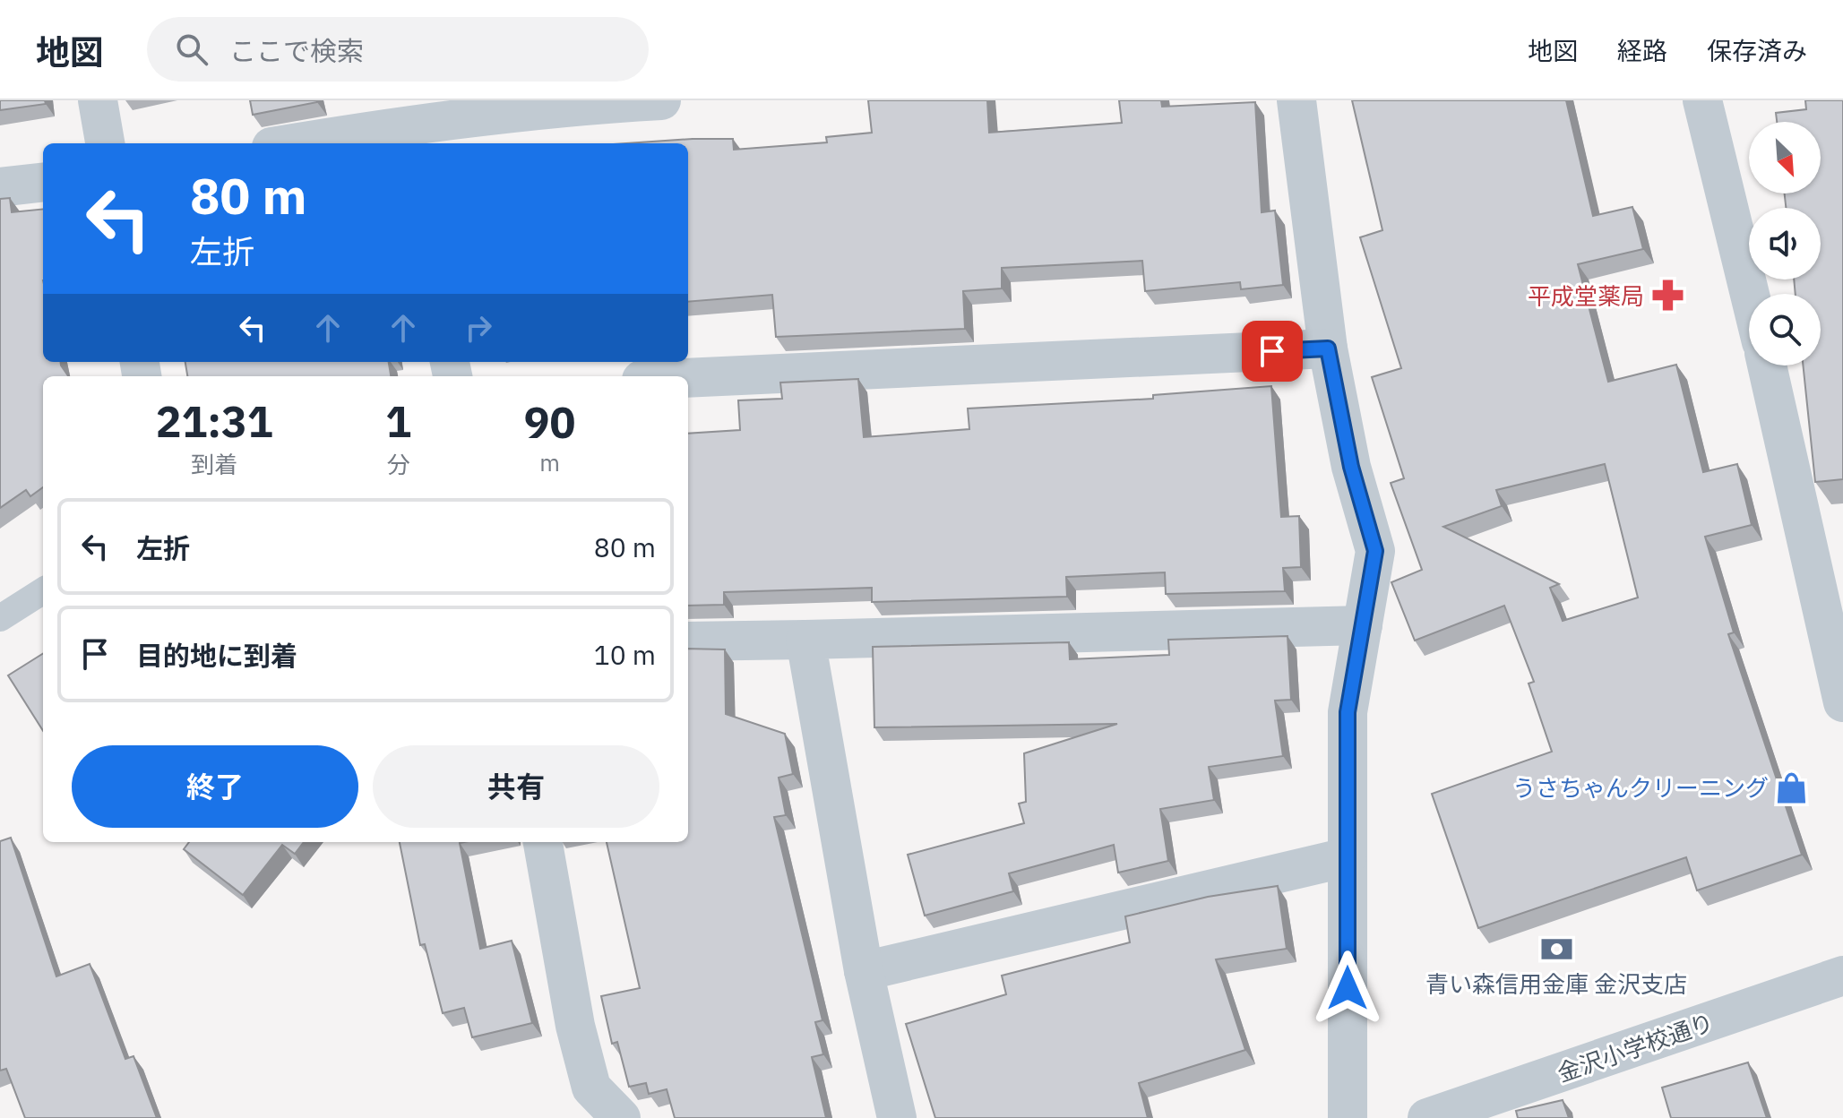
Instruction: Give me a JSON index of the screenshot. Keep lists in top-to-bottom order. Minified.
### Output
{"streets":{"street":["金沢小学校通り"]},"places":{"pharmacy":["平成堂薬局"],"shop":["うさちゃんクリーニング"],"bank":["青い森信用金庫 金沢支店"]},"north":"bottom right","page":{"header":"地図","search":"ここで検索","nav":["地図","経路","保存済み"],"turn":["80 m","左折"],"eta":["21:31","到着","1","分","90","m"],"list":[{"name":"左折","value":"80 m"},{"name":"目的地に到着","value":"10 m"}],"buttons":["終了","共有"]}}
